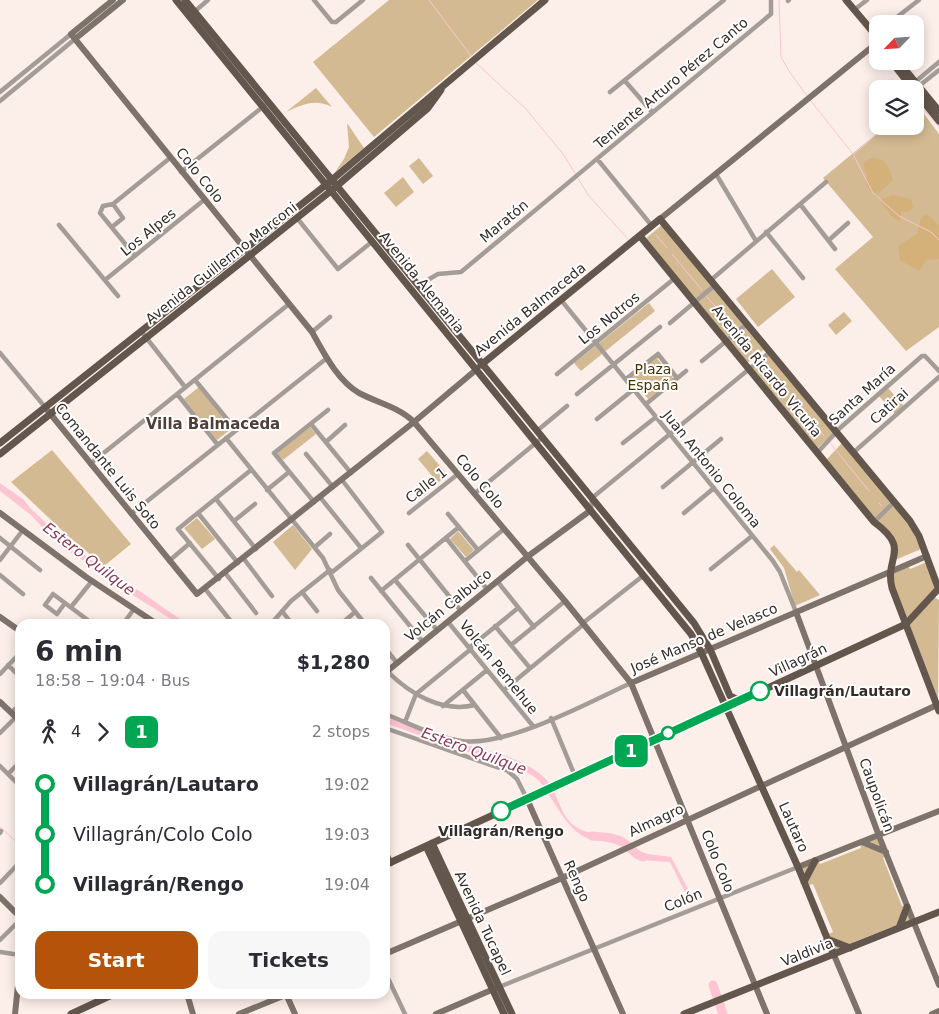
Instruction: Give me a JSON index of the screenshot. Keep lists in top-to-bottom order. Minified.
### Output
{"streets":{"main road":["Avenida Guillermo Marconi","Avenida Alemania","Avenida Balmaceda","Avenida Ricardo Vicuña","Villagrán","Lautaro","Avenida Tucapel","Valdivia"],"street":["Teniente Arturo Pérez Canto","Colo Colo","Maratón","Los Alpes","Los Notros","Santa María","Catirai","Comandante Luis Soto","Juan Antonio Coloma","Calle 1","Volcán Calbuco","José Manso de Velasco","Volcán Pemehue","Caupolicán","Almagro","Rengo","Colón"]},"crossings":[["Teniente Arturo Pérez Canto","Maratón"],["Colo Colo","Los Alpes"],["Colo Colo","Avenida Guillermo Marconi"],["Colo Colo","Avenida Balmaceda"],["Colo Colo","Calle 1"],["Colo Colo","Volcán Calbuco"],["Colo Colo","José Manso de Velasco"],["Colo Colo","Villagrán"],["Colo Colo","Almagro"],["Colo Colo","Colón"],["Colo Colo","Valdivia"],["Maratón","Avenida Alemania"],["Avenida Guillermo Marconi","Avenida Alemania"],["Avenida Guillermo Marconi","Comandante Luis Soto"],["Avenida Alemania","Avenida Balmaceda"],["Avenida Alemania","Volcán Calbuco"],["Avenida Alemania","José Manso de Velasco"],["Avenida Alemania","Lautaro"],["Avenida Balmaceda","Avenida Ricardo Vicuña"],["Avenida Balmaceda","Comandante Luis Soto"],["Avenida Balmaceda","Juan Antonio Coloma"],["Los Notros","Avenida Ricardo Vicuña"],["Los Notros","Juan Antonio Coloma"],["Avenida Ricardo Vicuña","Santa María"],["Avenida Ricardo Vicuña","Catirai"],["Avenida Ricardo Vicuña","José Manso de Velasco"],["Avenida Ricardo Vicuña","Villagrán"],["Avenida Ricardo Vicuña","Almagro"],["Juan Antonio Coloma","José Manso de Velasco"],["Juan Antonio Coloma","Caupolicán"],["Volcán Calbuco","Volcán Pemehue"],["José Manso de Velasco","Volcán Pemehue"],["José Manso de Velasco","Caupolicán"],["José Manso de Velasco","Lautaro"],["Villagrán","Caupolicán"],["Villagrán","Lautaro"],["Villagrán","Rengo"],["Villagrán","Avenida Tucapel"],["Caupolicán","Almagro"],["Caupolicán","Lautaro"],["Caupolicán","Colón"],["Caupolicán","Valdivia"],["Almagro","Lautaro"],["Almagro","Rengo"],["Almagro","Avenida Tucapel"],["Lautaro","Colón"],["Lautaro","Valdivia"],["Rengo","Colón"],["Colón","Avenida Tucapel"],["Colón","Valdivia"]],"districts":["Villa Balmaceda"],"water":["Estero Quilque"],"parks":["Plaza España"],"places":["Villagrán/Lautaro","Villagrán/Rengo"],"lines":["bus line 1"],"north":"bottom left","page":{"on_map":"1","heading":["6 min","18:58 – 19:04 · Bus","$1,280"],"legs":["4","1","2 stops"],"list":[{"name":"Villagrán/Lautaro","value":"19:02"},{"name":"Villagrán/Colo Colo","value":"19:03"},{"name":"Villagrán/Rengo","value":"19:04"}],"buttons":["Start","Tickets"]}}
